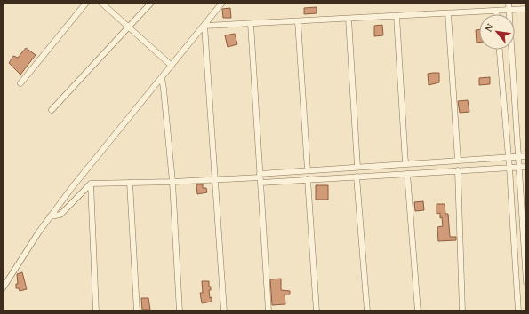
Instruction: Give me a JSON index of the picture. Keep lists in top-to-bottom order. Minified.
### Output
{"north":"top left"}
